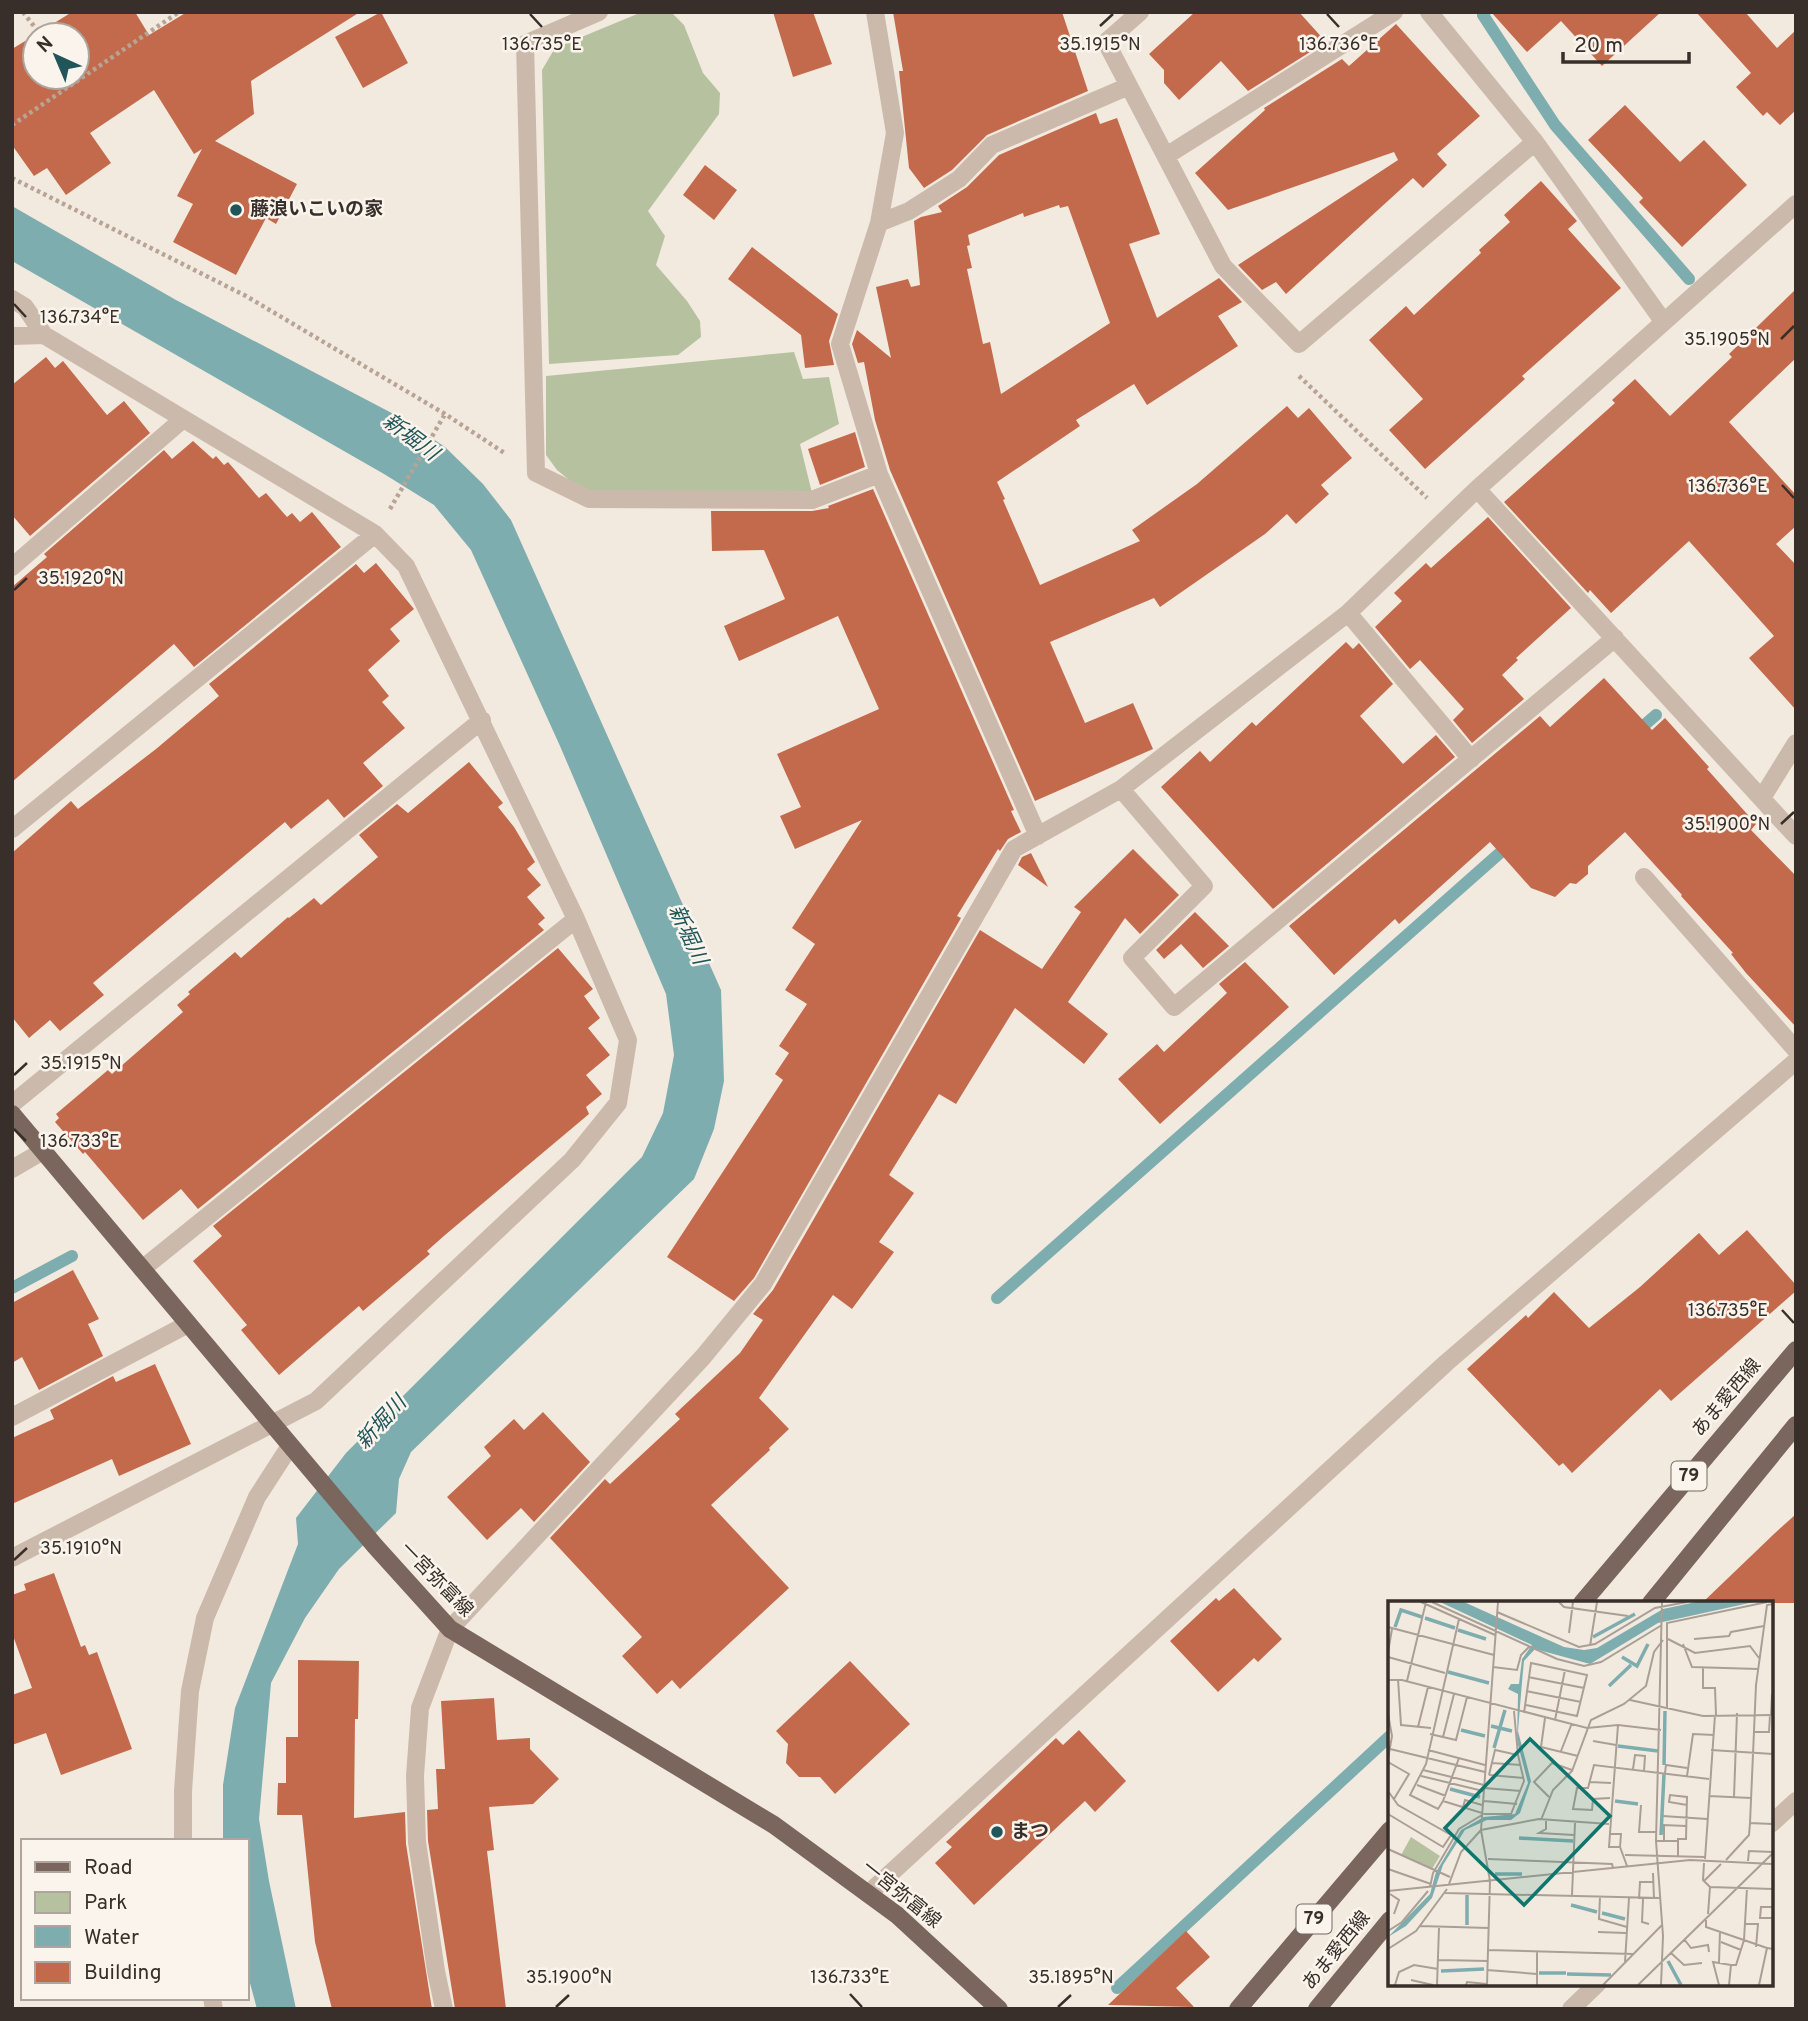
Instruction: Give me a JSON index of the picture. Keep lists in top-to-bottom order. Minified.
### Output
{"streets":{"main road":["あま愛西線","79","一宮弥富線"]},"water":["新堀川"],"places":["藤浪いこいの家","まつ"],"legend":["Road","Park","Water","Building"],"scale_bar":"20 m","north":"top left","coordinates":["35.1915°N","136.735°E","136.736°E","136.734°E","35.1905°N","35.1920°N","35.1900°N","136.733°E","35.1910°N","35.1895°N"]}
